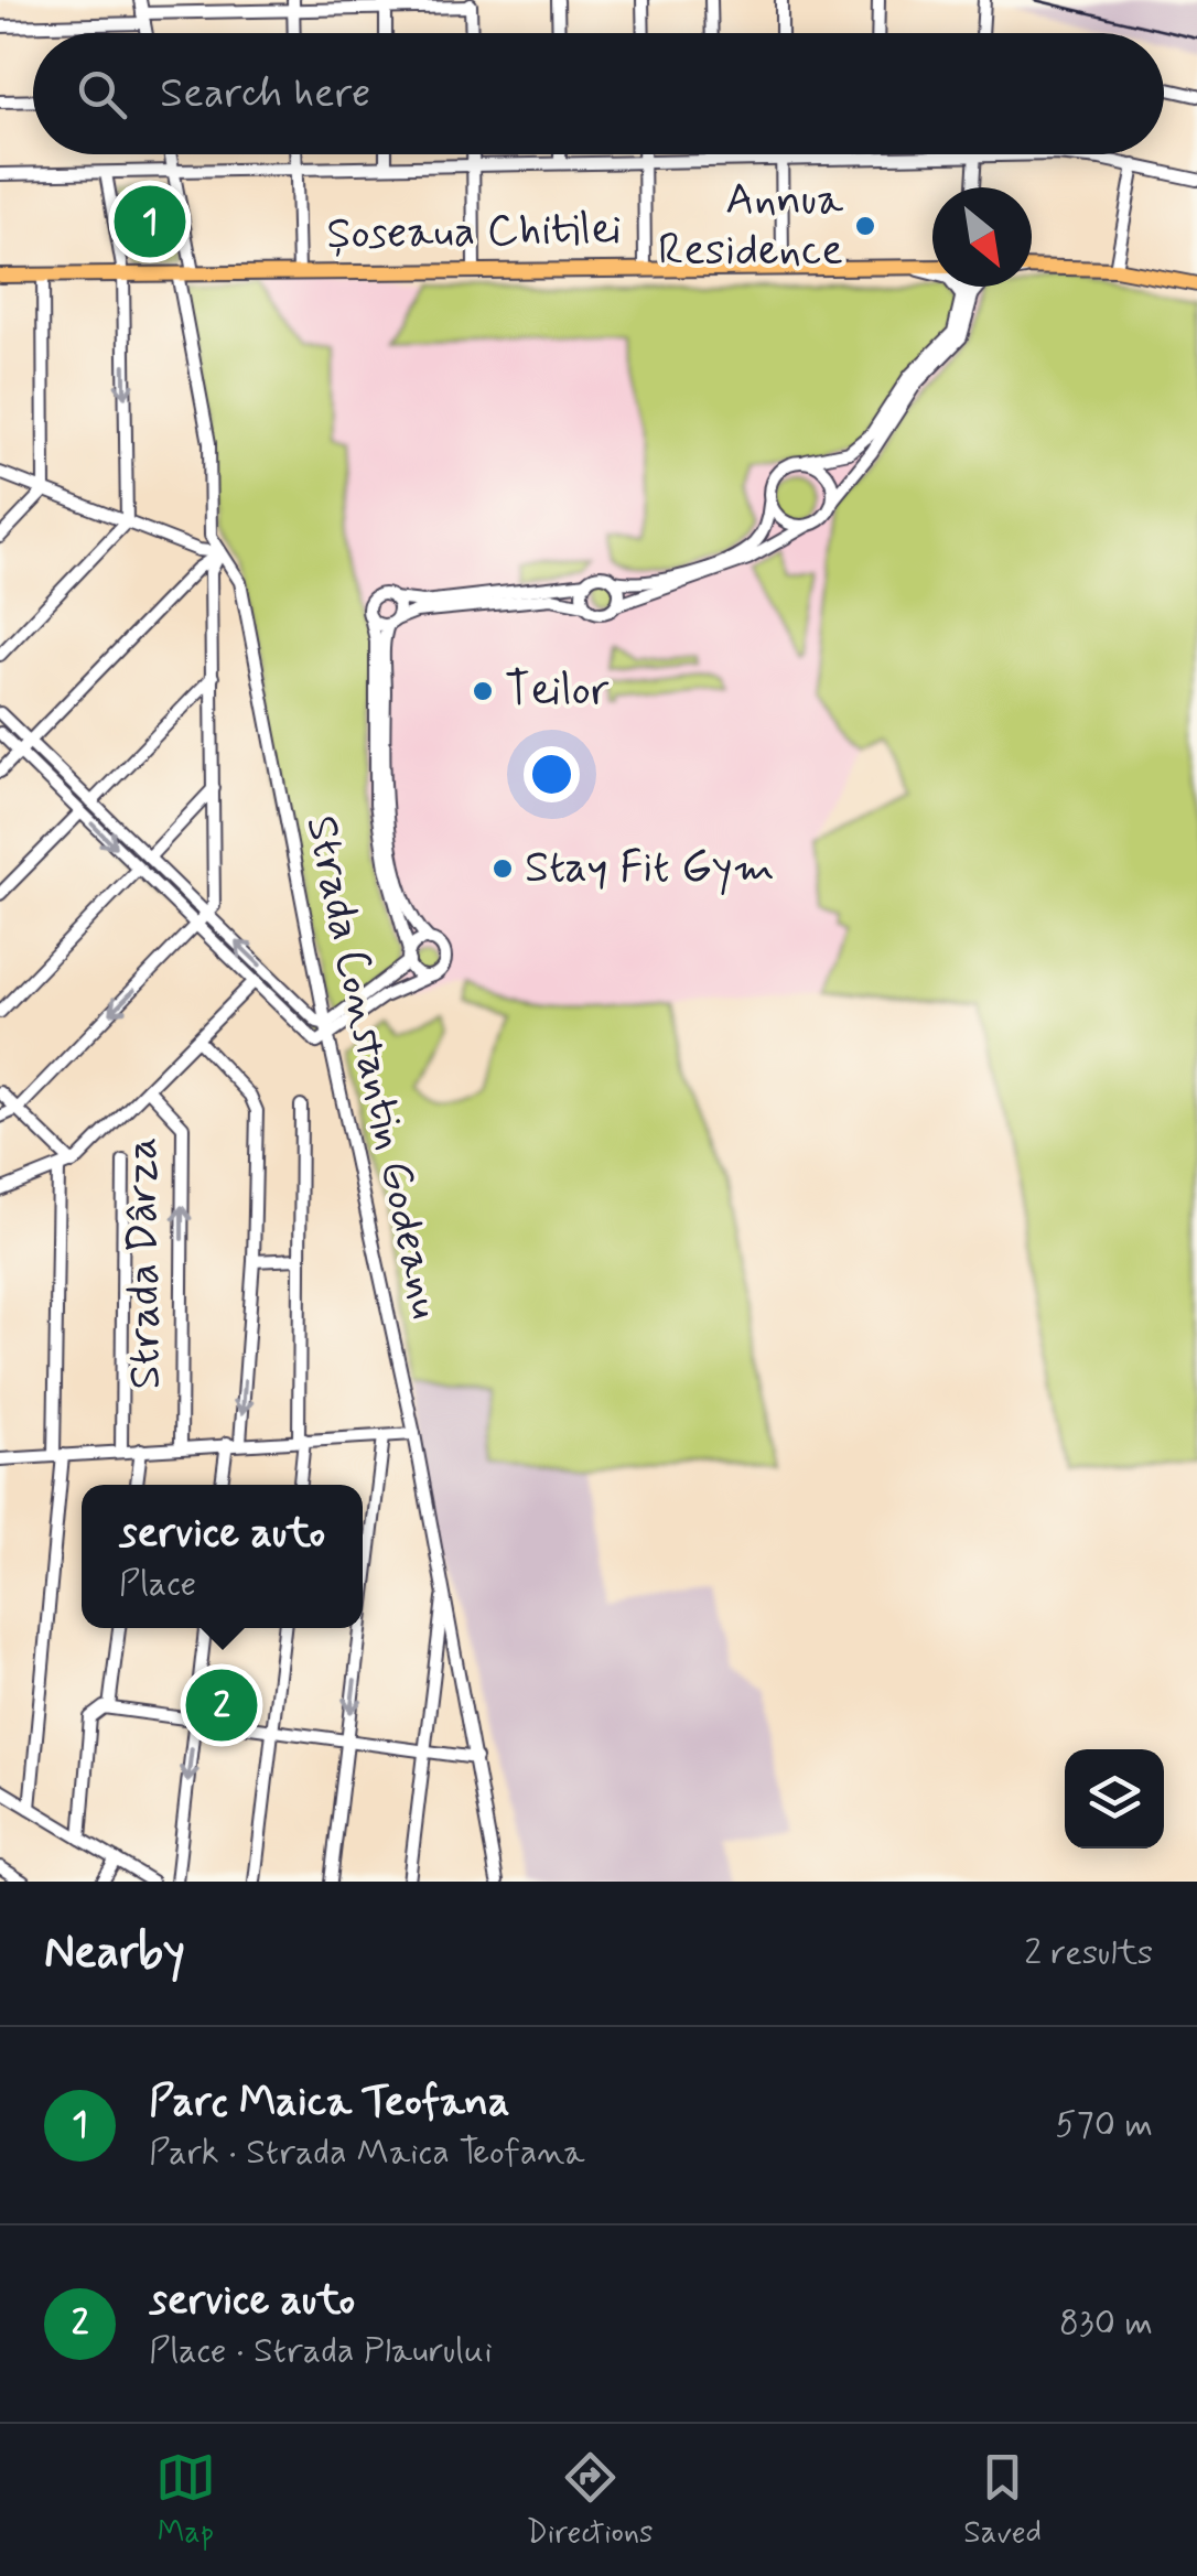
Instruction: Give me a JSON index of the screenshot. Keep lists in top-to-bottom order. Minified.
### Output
{"streets":{"main road":["Șoseaua Chitilei"],"street":["Strada Constantin Godeanu","Strada Dârza"]},"crossings":[["Șoseaua Chitilei","Strada Constantin Godeanu"]],"places":["Annua Residence","Teilor","Stay Fit Gym"],"north":"bottom right","page":{"search":"Search here","pins":["1","2"],"popup":["service auto","Place"],"heading":["Nearby","2 results"],"list":[{"mark":"1","name":"Parc Maica Teofana","note":"Park · Strada Maica Teofana","value":"570 m"},{"mark":"2","name":"service auto","note":"Place · Strada Plaurului","value":"830 m"}],"nav":["Map","Directions","Saved"]}}
